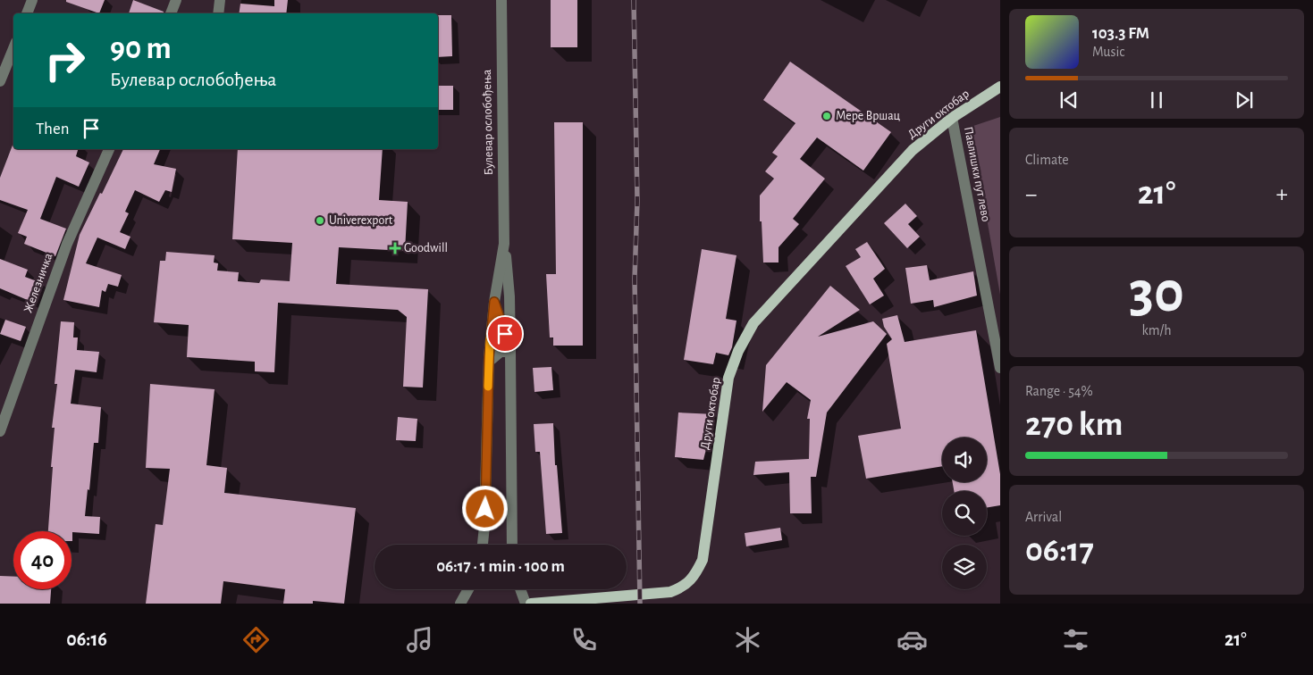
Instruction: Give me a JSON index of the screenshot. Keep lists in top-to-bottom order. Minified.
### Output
{"streets":{"main road":["Други октобар"],"street":["Булевар ослобођења","Павлишки пут лево","Железничка"]},"crossings":[["Други октобар","Павлишки пут лево"]],"places":{"other":["Мере Вршац","Univerexport"],"health":["Goodwill"]},"page":{"turn":["90 m","Булевар ослобођења"],"song":["103.3 FM","Music"],"then":"Then","tile":["Climate",["30","km/h"],["Range · 54%","270 km"],["Arrival","06:17"]],"heat":["−","21°","+"],"limit":"40","trip":"06:17 · 1 min · 100 m","tabs":["06:16","21°"]}}
